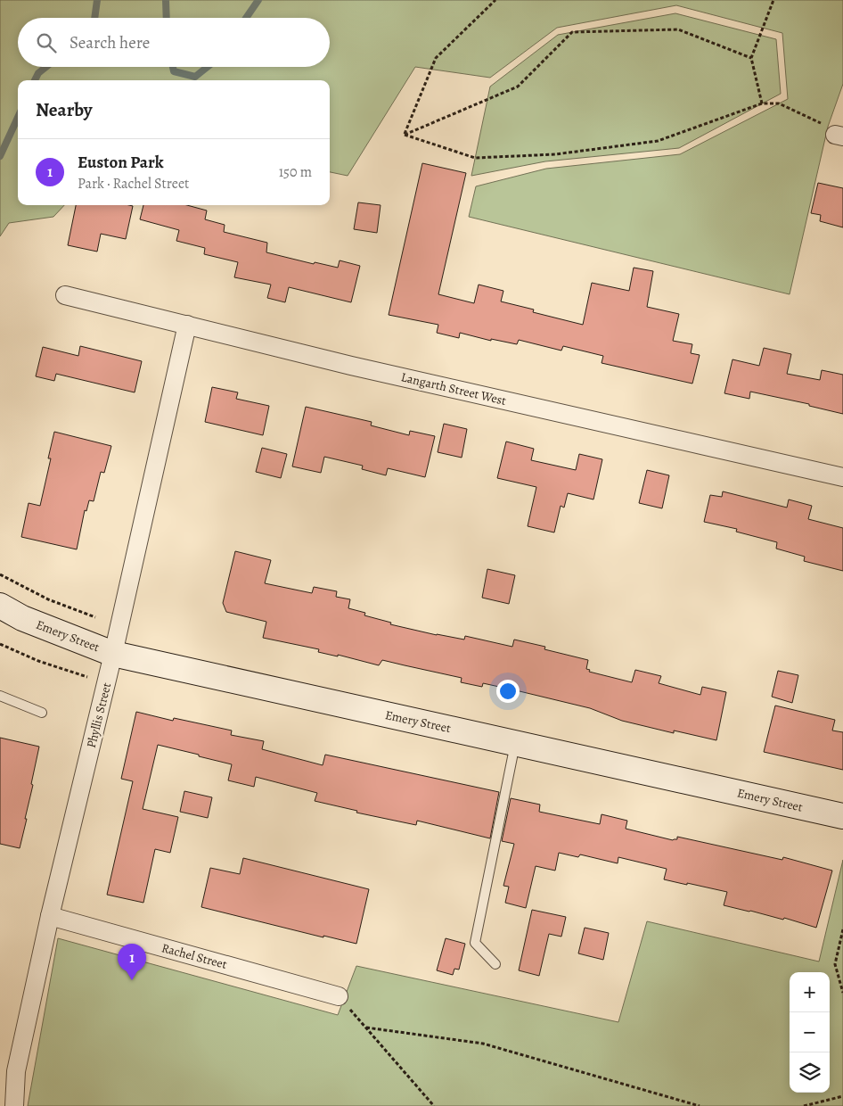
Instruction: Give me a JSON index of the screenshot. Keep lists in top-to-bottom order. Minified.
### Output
{"streets":{"street":["Langarth Street West","Emery Street","Phyllis Street","Rachel Street"]},"crossings":[["Langarth Street West","Phyllis Street"],["Emery Street","Phyllis Street"],["Phyllis Street","Rachel Street"]],"page":{"search":"Search here","heading":"Nearby","list":[{"mark":"1","name":"Euston Park","note":"Park · Rachel Street","value":"150 m"}],"pins":"1","map_buttons":["+","−"]}}
